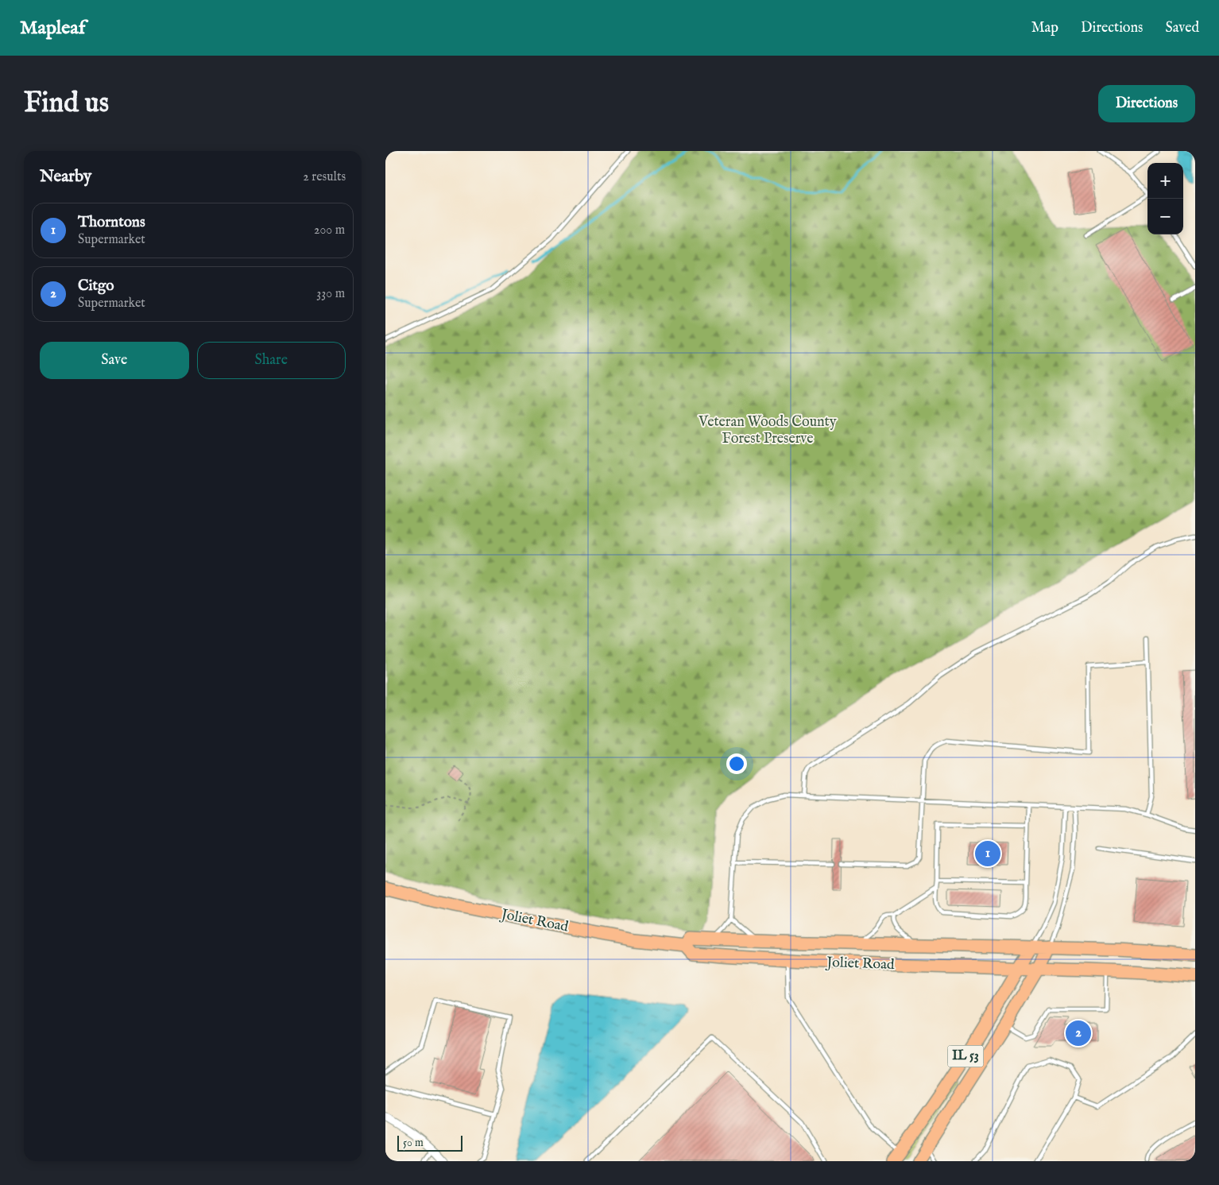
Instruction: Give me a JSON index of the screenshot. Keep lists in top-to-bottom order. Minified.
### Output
{"streets":{"main road":["Joliet Road","IL 53"]},"crossings":[["Joliet Road","IL 53"]],"parks":["Veteran Woods County Forest Preserve"],"scale_bar":"50 m","page":{"header":"Mapleaf","nav":["Map","Directions","Saved"],"buttons":["Directions",["Save","Share"]],"title":"Find us","heading":["Nearby","2 results"],"map_buttons":["+","−"],"list":[{"mark":"1","name":"Thorntons","note":"Supermarket","value":"200 m"},{"mark":"2","name":"Citgo","note":"Supermarket","value":"330 m"}],"pins":["1","2"],"scale":"50 m"}}
